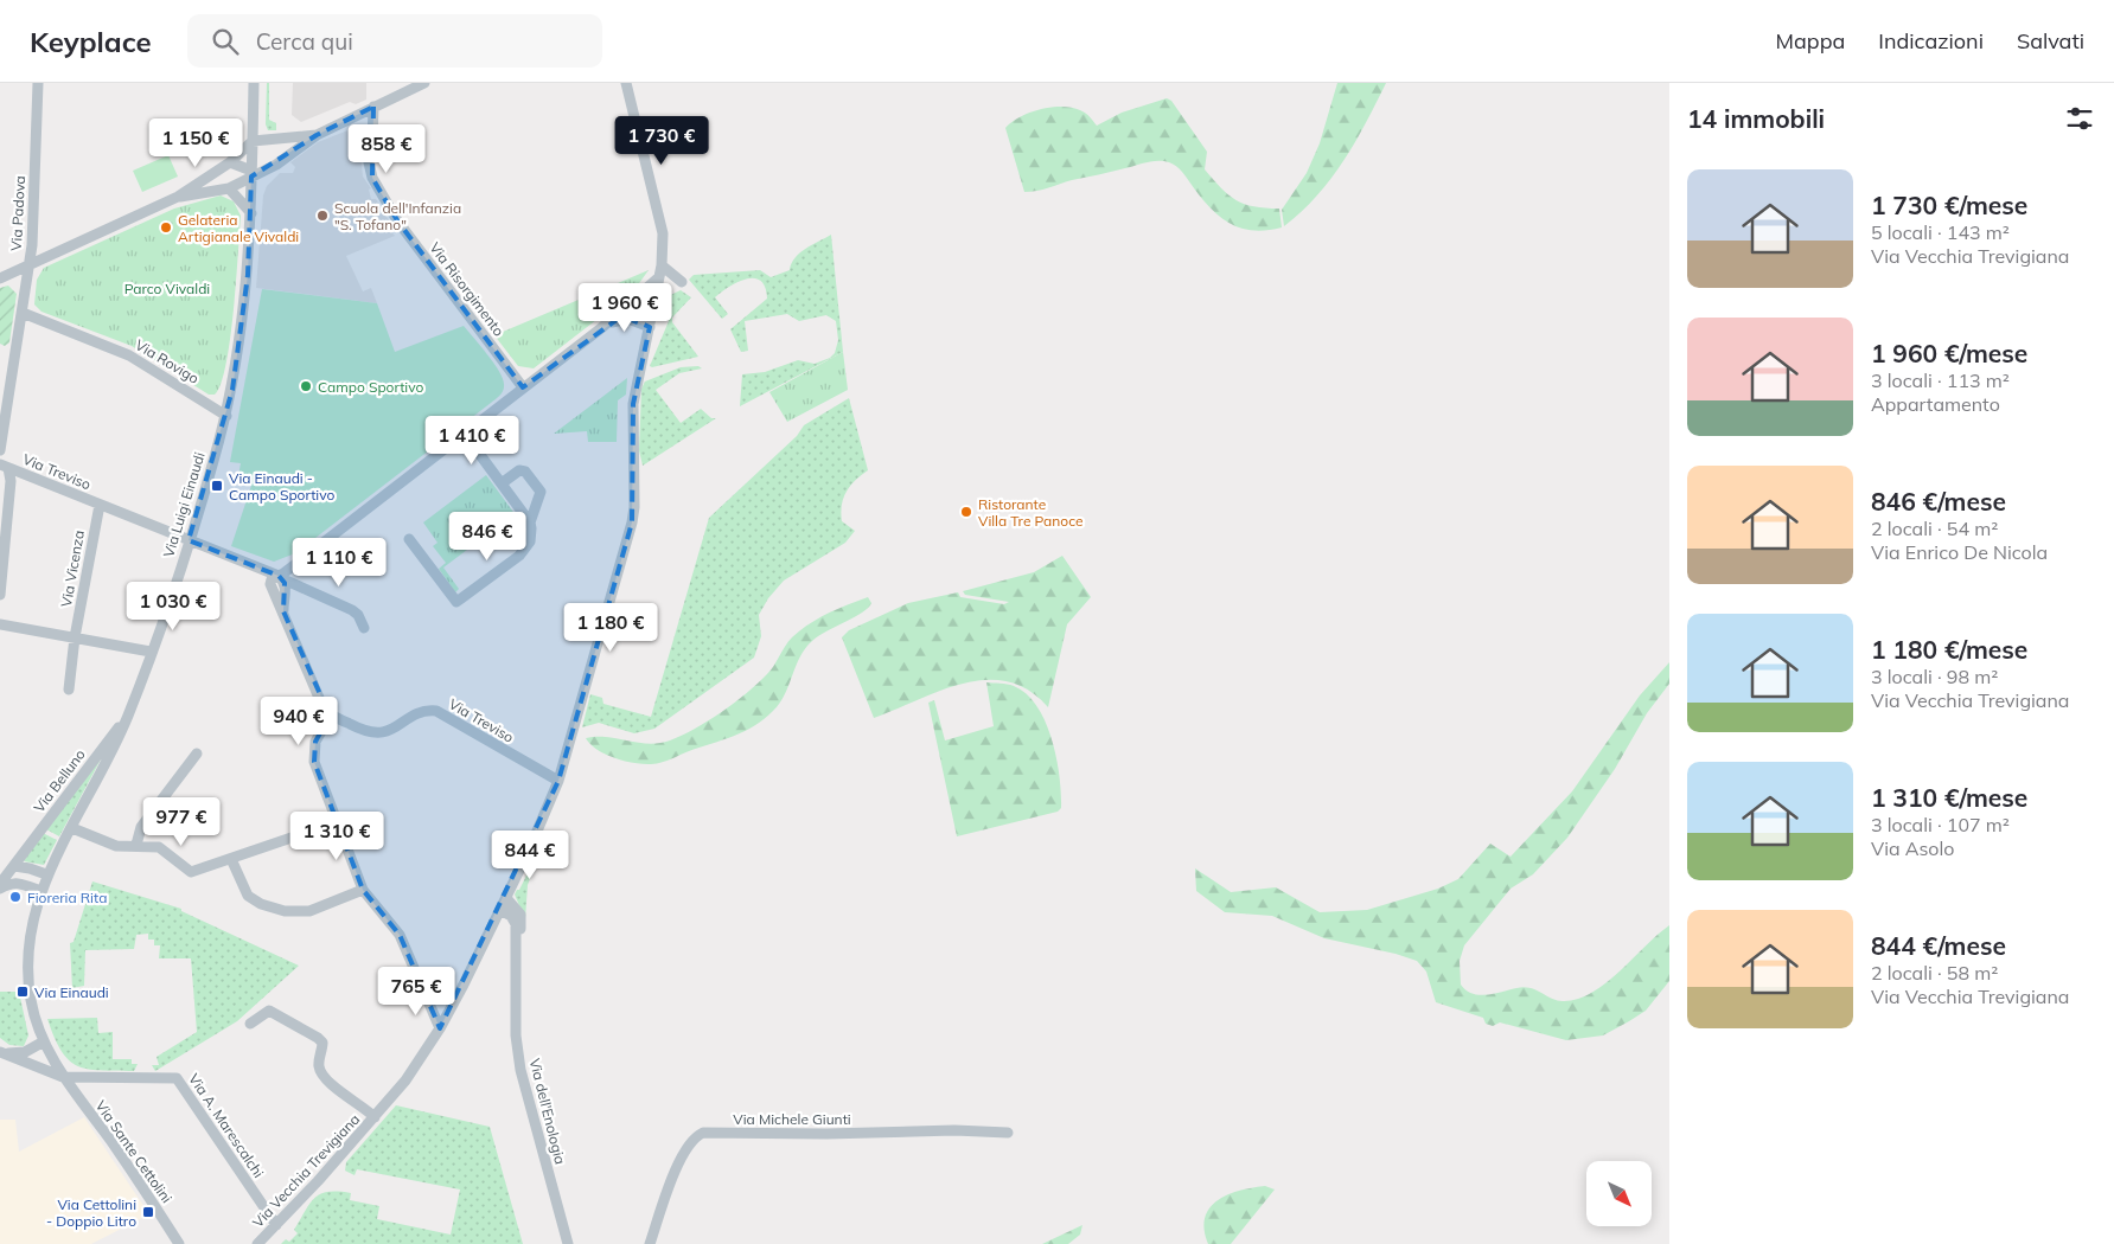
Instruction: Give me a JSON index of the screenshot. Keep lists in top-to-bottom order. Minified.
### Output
{"streets":{"street":["Via Padova","Via Risorgimento","Via Rovigo","Via Treviso","Via Luigi Einaudi","Via Vicenza","Via Belluno","Via dell'Enologia","Via Michele Giunti","Via A. Marescalchi","Via Sante Cettolini","Via Vecchia Trevigiana"]},"crossings":[["Via Padova","Via Rovigo"],["Via Rovigo","Via Luigi Einaudi"],["Via Treviso","Via Luigi Einaudi"],["Via Treviso","Via Vicenza"],["Via Treviso","Via Vecchia Trevigiana"],["Via Luigi Einaudi","Via Belluno"],["Via Luigi Einaudi","Via A. Marescalchi"],["Via Luigi Einaudi","Via Sante Cettolini"],["Via dell'Enologia","Via Vecchia Trevigiana"],["Via A. Marescalchi","Via Sante Cettolini"],["Via A. Marescalchi","Via Vecchia Trevigiana"]],"parks":["Parco Vivaldi"],"places":{"other":["Scuola dell'Infanzia \"S. Tofano\"","Gelateria Artigianale Vivaldi","Campo Sportivo","Ristorante Villa Tre Panoce","Fioreria Rita"],"transit":["Via Einaudi - Campo Sportivo","Via Einaudi","Via Cettolini - Doppio Litro"]},"north":"bottom right","page":{"header":"Keyplace","search":"Cerca qui","nav":["Mappa","Indicazioni","Salvati"],"heading":"14 immobili","price":["1 730 €","1 150 €","858 €","1 960 €","1 410 €","846 €","1 110 €","1 030 €","1 180 €","940 €","977 €","1 310 €","844 €","765 €"],"list":[{"name":"1 730 €/mese","note":"5 locali · 143 m² · Via Vecchia Trevigiana"},{"name":"1 960 €/mese","note":"3 locali · 113 m² · Appartamento"},{"name":"846 €/mese","note":"2 locali · 54 m² · Via Enrico De Nicola"},{"name":"1 180 €/mese","note":"3 locali · 98 m² · Via Vecchia Trevigiana"},{"name":"1 310 €/mese","note":"3 locali · 107 m² · Via Asolo"},{"name":"844 €/mese","note":"2 locali · 58 m² · Via Vecchia Trevigiana"}]}}
